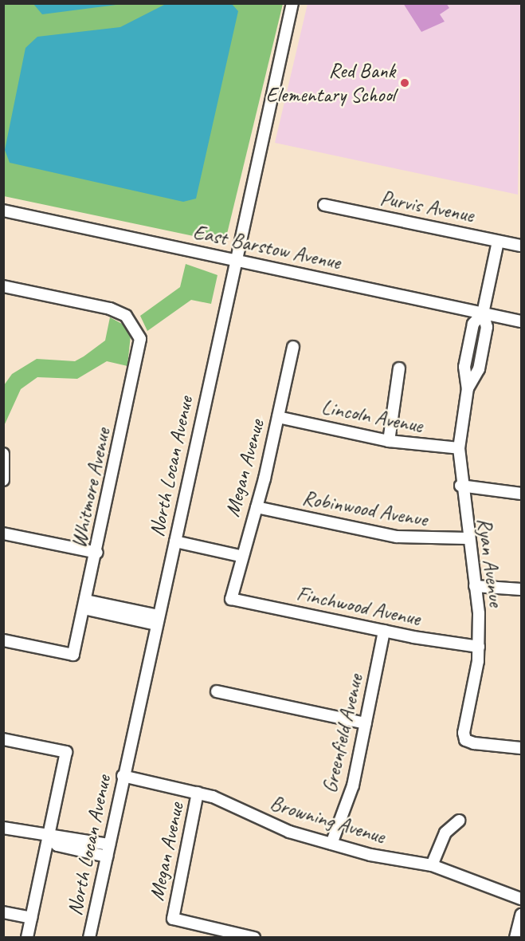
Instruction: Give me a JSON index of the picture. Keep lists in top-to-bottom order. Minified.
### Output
{"streets":{"street":["Purvis Avenue","East Barstow Avenue","Lincoln Avenue","North Locan Avenue","Megan Avenue","Whitmore Avenue","Robinwood Avenue","Ryan Avenue","Finchwood Avenue","Greenfield Avenue","Browning Avenue"]},"crossings":[["Purvis Avenue","Ryan Avenue"],["East Barstow Avenue","North Locan Avenue"],["East Barstow Avenue","Ryan Avenue"],["Lincoln Avenue","Megan Avenue"],["Lincoln Avenue","Ryan Avenue"],["North Locan Avenue","Browning Avenue"],["Megan Avenue","Robinwood Avenue"],["Megan Avenue","Finchwood Avenue"],["Megan Avenue","Browning Avenue"],["Robinwood Avenue","Ryan Avenue"],["Ryan Avenue","Finchwood Avenue"],["Finchwood Avenue","Greenfield Avenue"],["Greenfield Avenue","Browning Avenue"]],"places":["Red Bank Elementary School"]}
